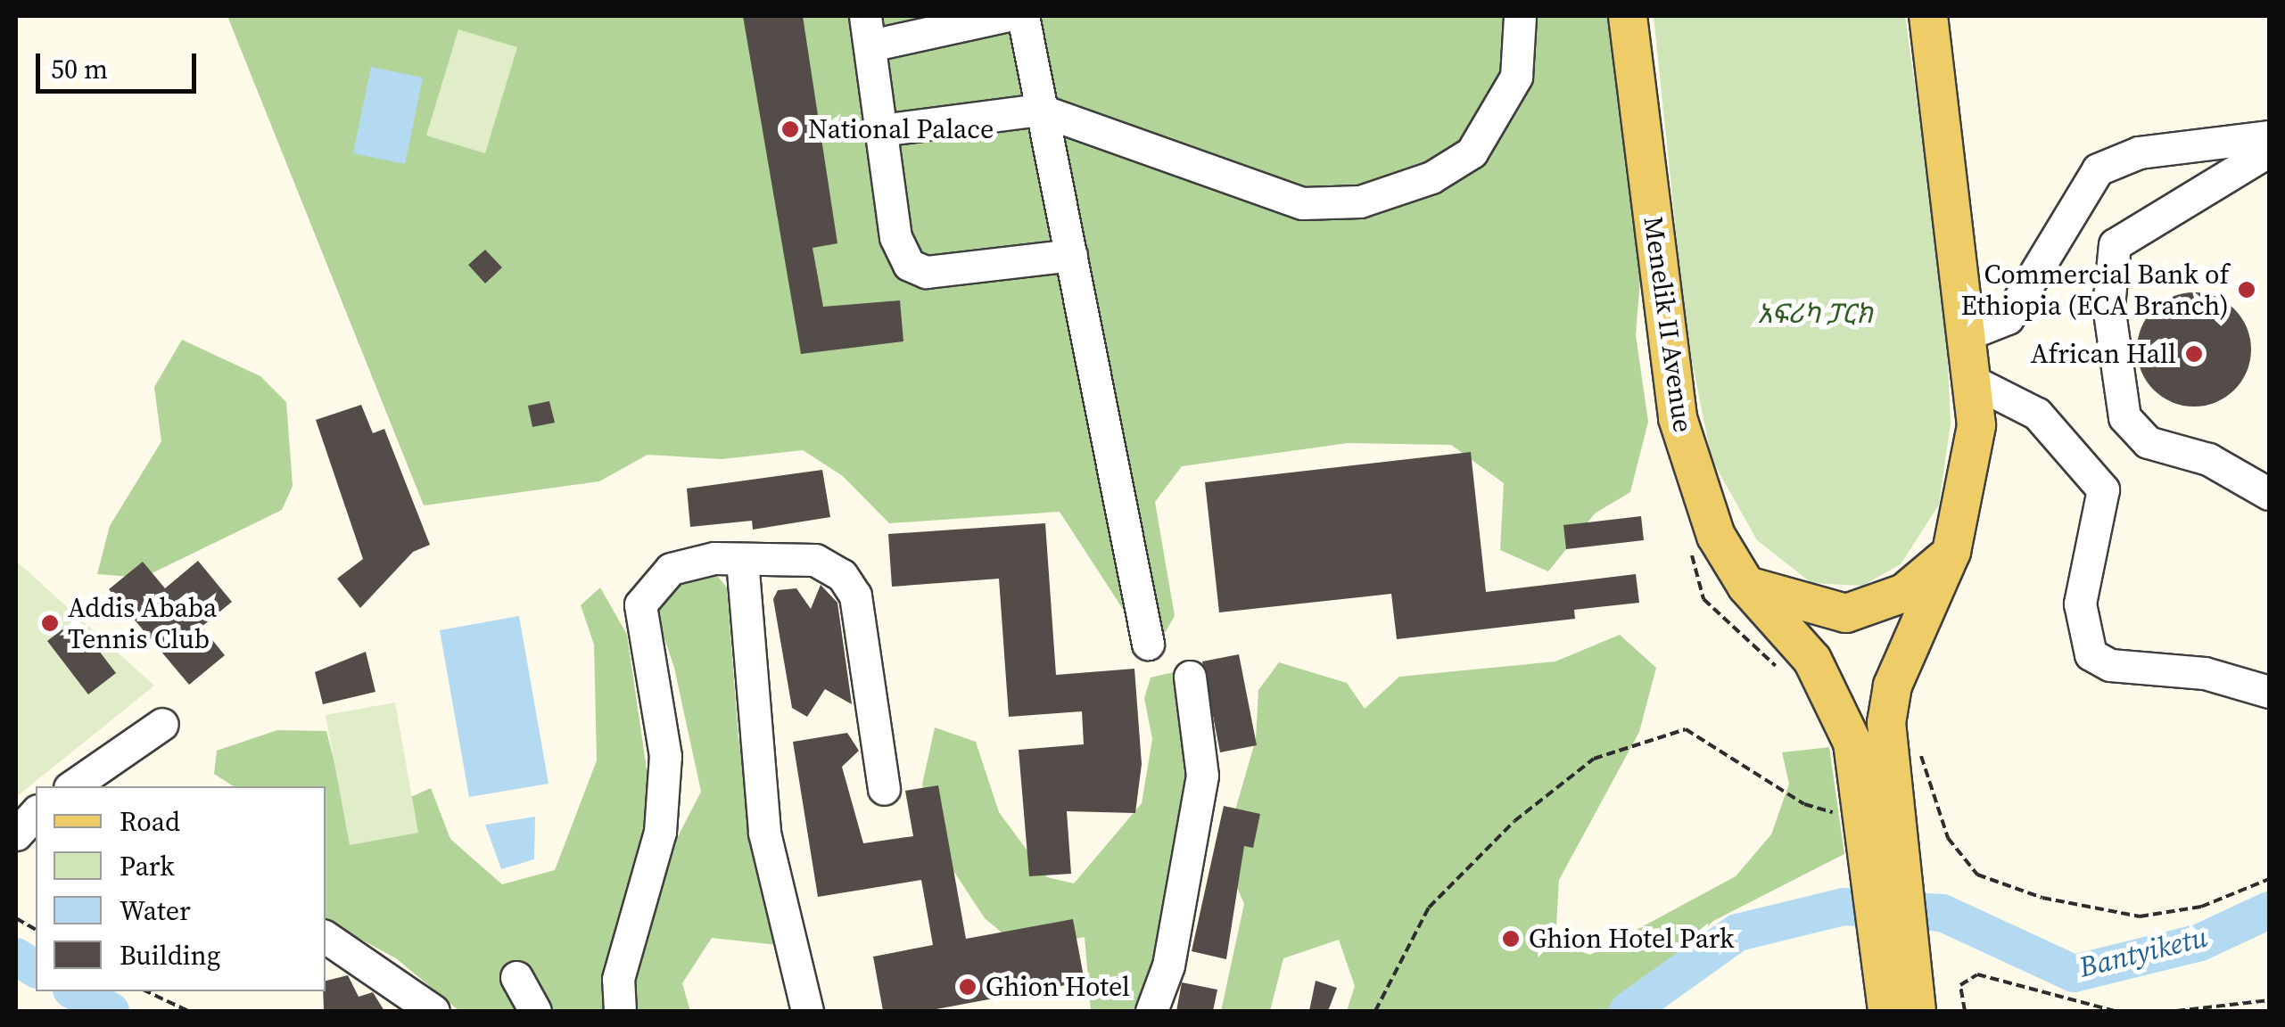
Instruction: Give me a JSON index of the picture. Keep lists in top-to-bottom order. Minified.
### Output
{"streets":{"main road":["Menelik II Avenue"]},"water":["Bantyiketu"],"parks":["አፍሪካ ፓርክ"],"places":["National Palace","Commercial Bank of Ethiopia (ECA Branch)","African Hall","Addis Ababa Tennis Club","Ghion Hotel Park","Ghion Hotel"],"legend":["Road","Park","Water","Building"],"scale_bar":"50 m"}
